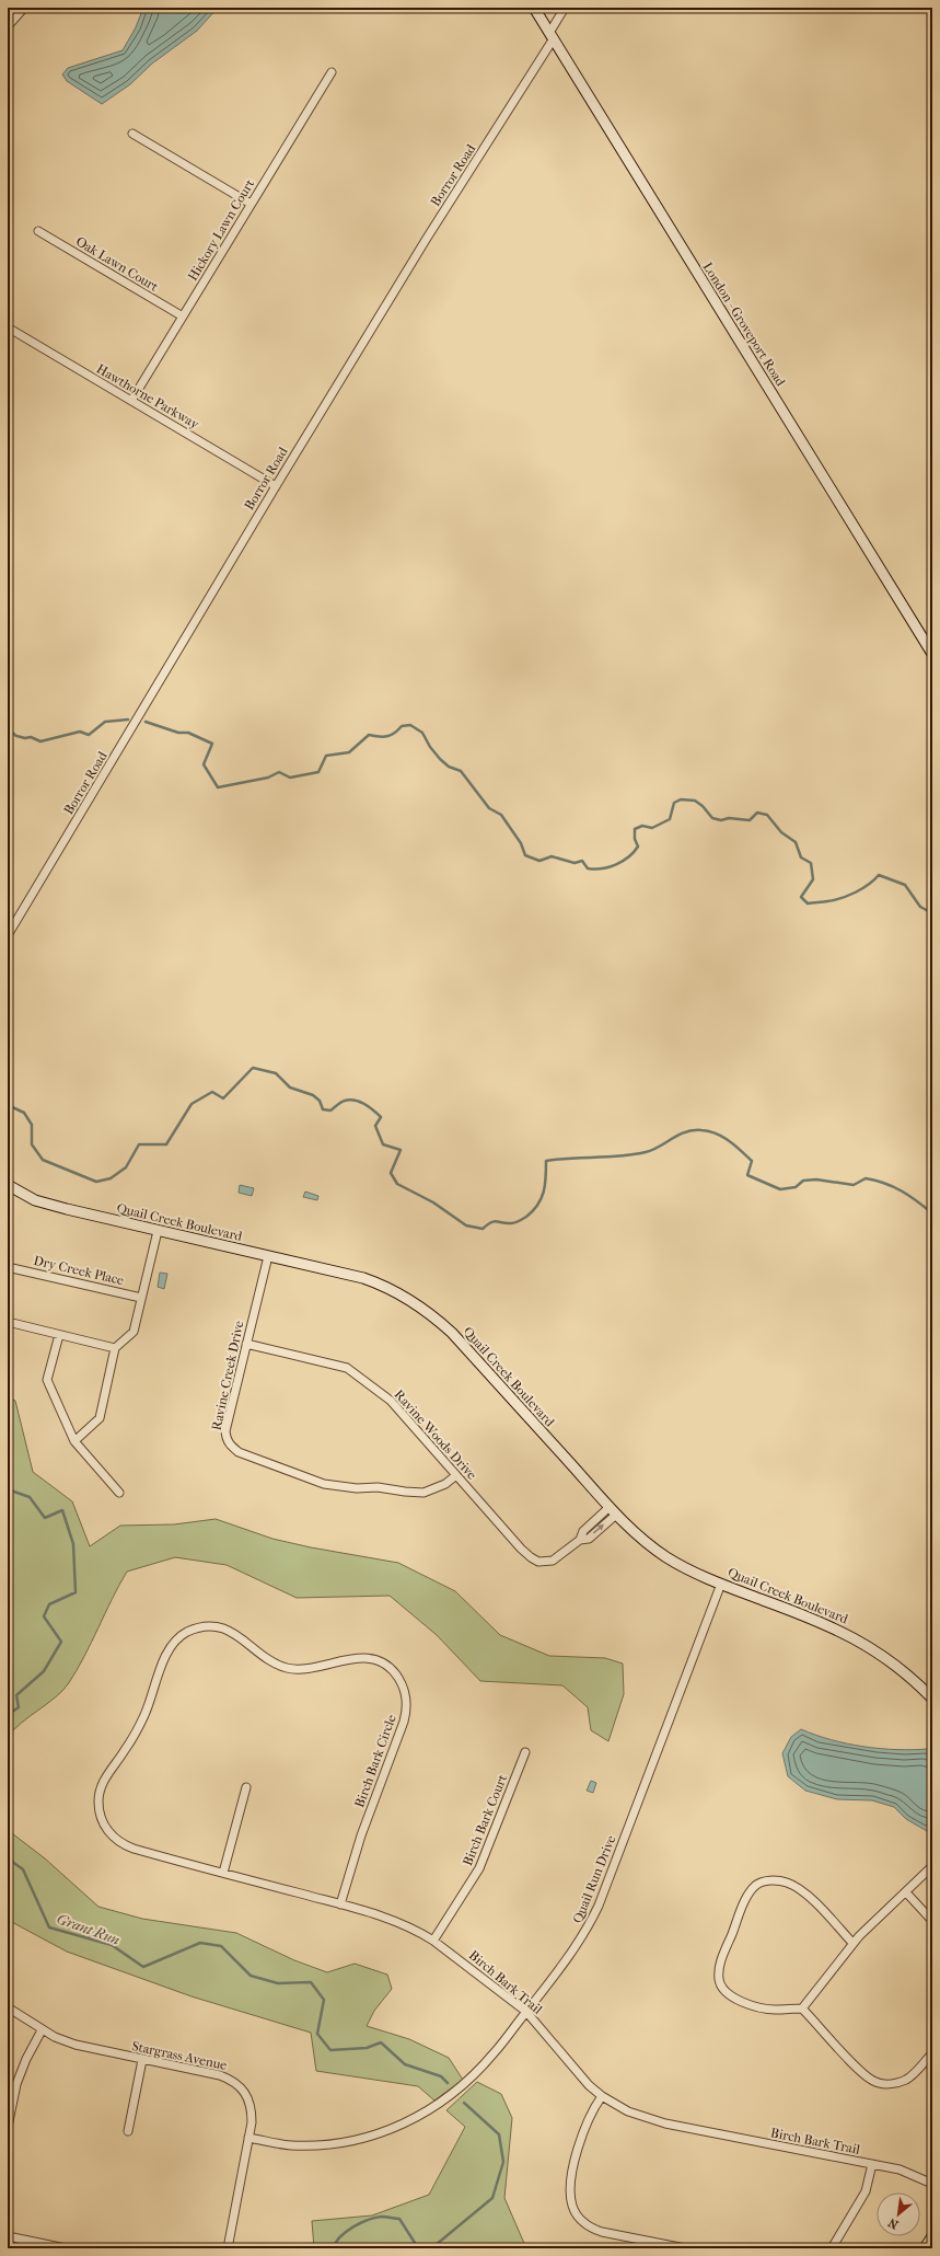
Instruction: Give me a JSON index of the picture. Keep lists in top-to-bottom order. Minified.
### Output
{"streets":{"street":["Borror Road","Hickory Lawn Court","Oak Lawn Court","London - Groveport Road","Hawthorne Parkway","Quail Creek Boulevard","Dry Creek Place","Ravine Creek Drive","Ravine Woods Drive","Birch Bark Circle","Birch Bark Court","Quail Run Drive","Birch Bark Trail","Stargrass Avenue"]},"crossings":[["Borror Road","London - Groveport Road"],["Borror Road","Hawthorne Parkway"],["Hickory Lawn Court","Oak Lawn Court"],["Hickory Lawn Court","Hawthorne Parkway"],["Quail Creek Boulevard","Ravine Creek Drive"],["Quail Creek Boulevard","Ravine Woods Drive"],["Quail Creek Boulevard","Quail Run Drive"],["Ravine Creek Drive","Ravine Woods Drive"],["Birch Bark Circle","Birch Bark Trail"],["Birch Bark Court","Birch Bark Trail"],["Quail Run Drive","Birch Bark Trail"],["Quail Run Drive","Stargrass Avenue"]],"water":["Grant Run"],"north":"bottom left"}
